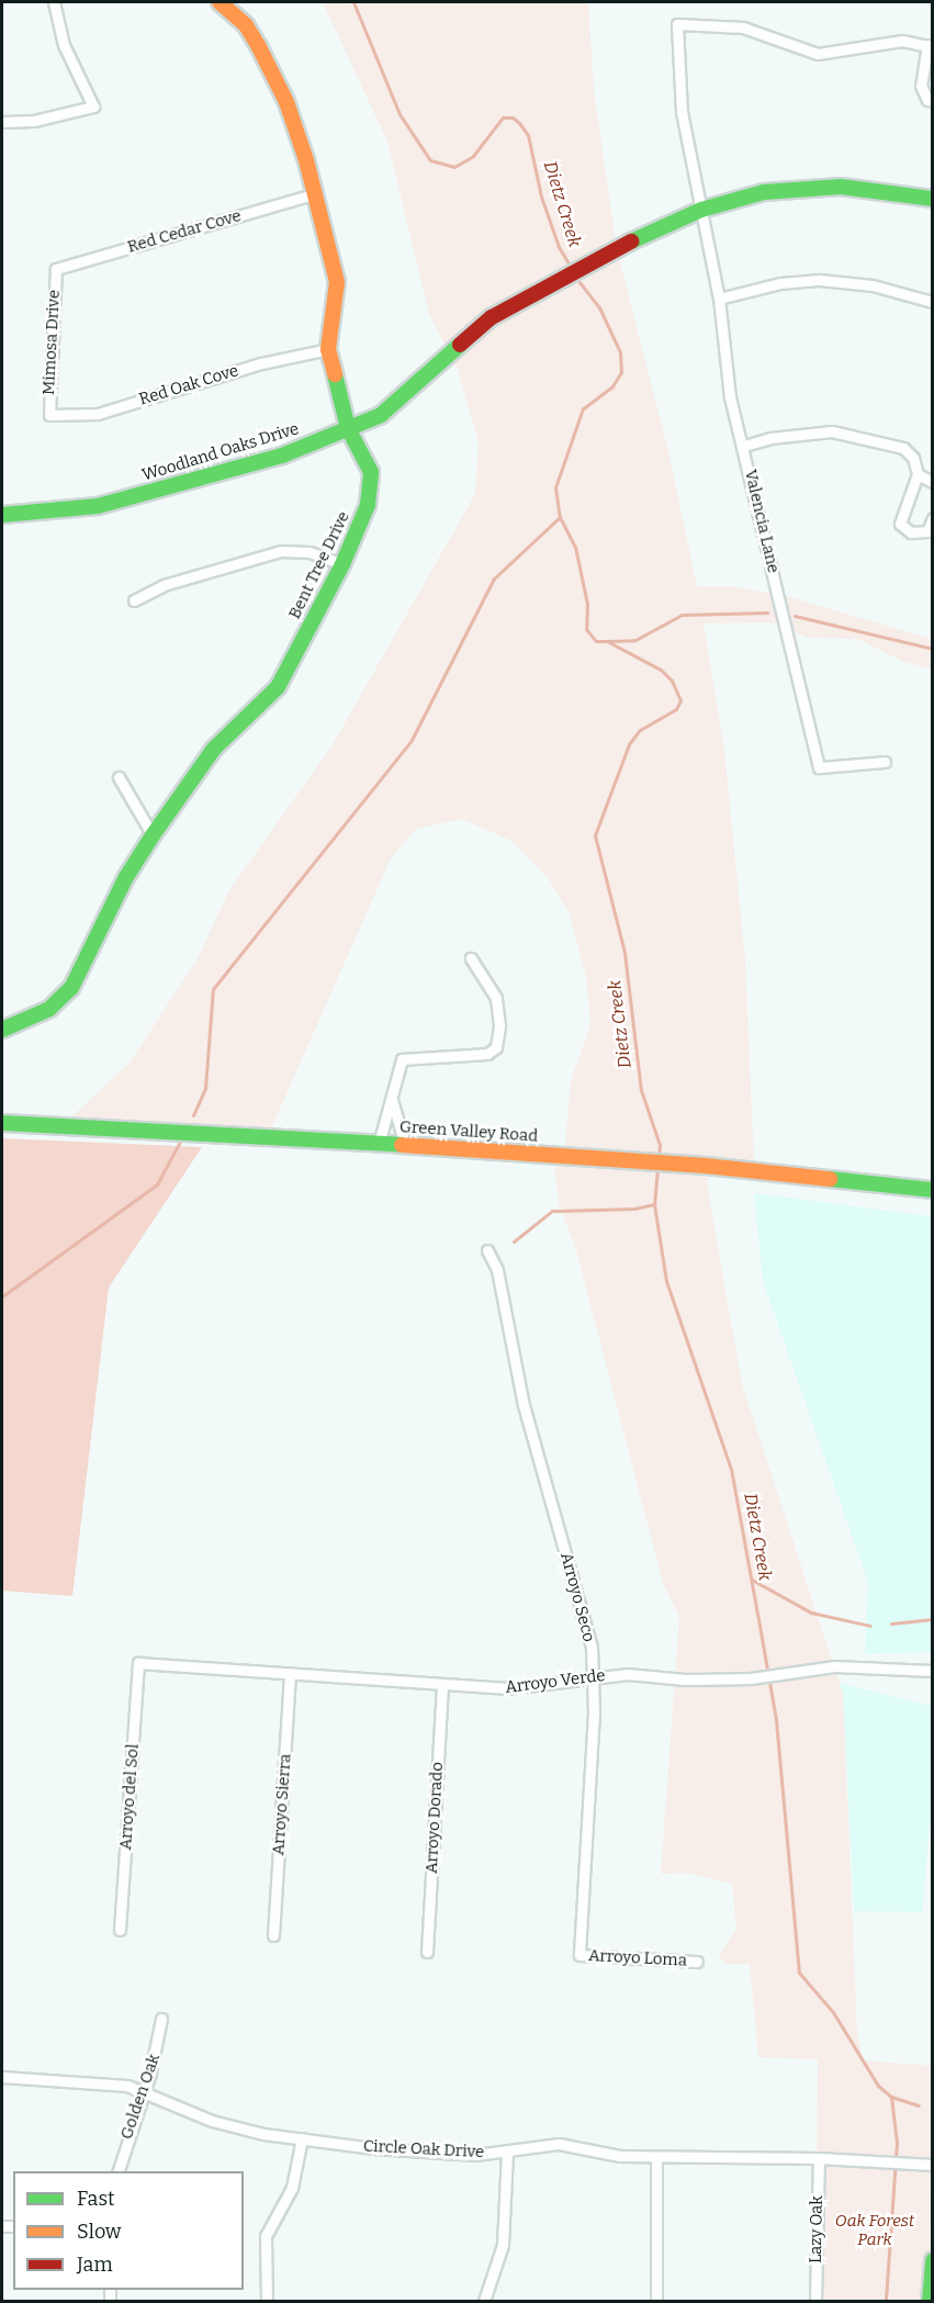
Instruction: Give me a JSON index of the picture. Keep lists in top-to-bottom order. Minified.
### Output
{"streets":{"street":["Red Cedar Cove","Mimosa Drive","Red Oak Cove","Woodland Oaks Drive","Valencia Lane","Bent Tree Drive","Green Valley Road","Arroyo Seco","Arroyo Verde","Arroyo del Sol","Arroyo Sierra","Arroyo Dorado","Arroyo Loma","Golden Oak","Circle Oak Drive","Lazy Oak"]},"crossings":[["Red Cedar Cove","Mimosa Drive"],["Red Cedar Cove","Bent Tree Drive"],["Mimosa Drive","Red Oak Cove"],["Red Oak Cove","Bent Tree Drive"],["Woodland Oaks Drive","Valencia Lane"],["Woodland Oaks Drive","Bent Tree Drive"],["Arroyo Seco","Arroyo Verde"],["Arroyo Seco","Arroyo Loma"],["Arroyo Verde","Arroyo del Sol"],["Arroyo Verde","Arroyo Sierra"],["Arroyo Verde","Arroyo Dorado"],["Golden Oak","Circle Oak Drive"],["Circle Oak Drive","Lazy Oak"]],"water":["Dietz Creek"],"parks":["Oak Forest Park"],"legend":["Fast","Slow","Jam"]}
